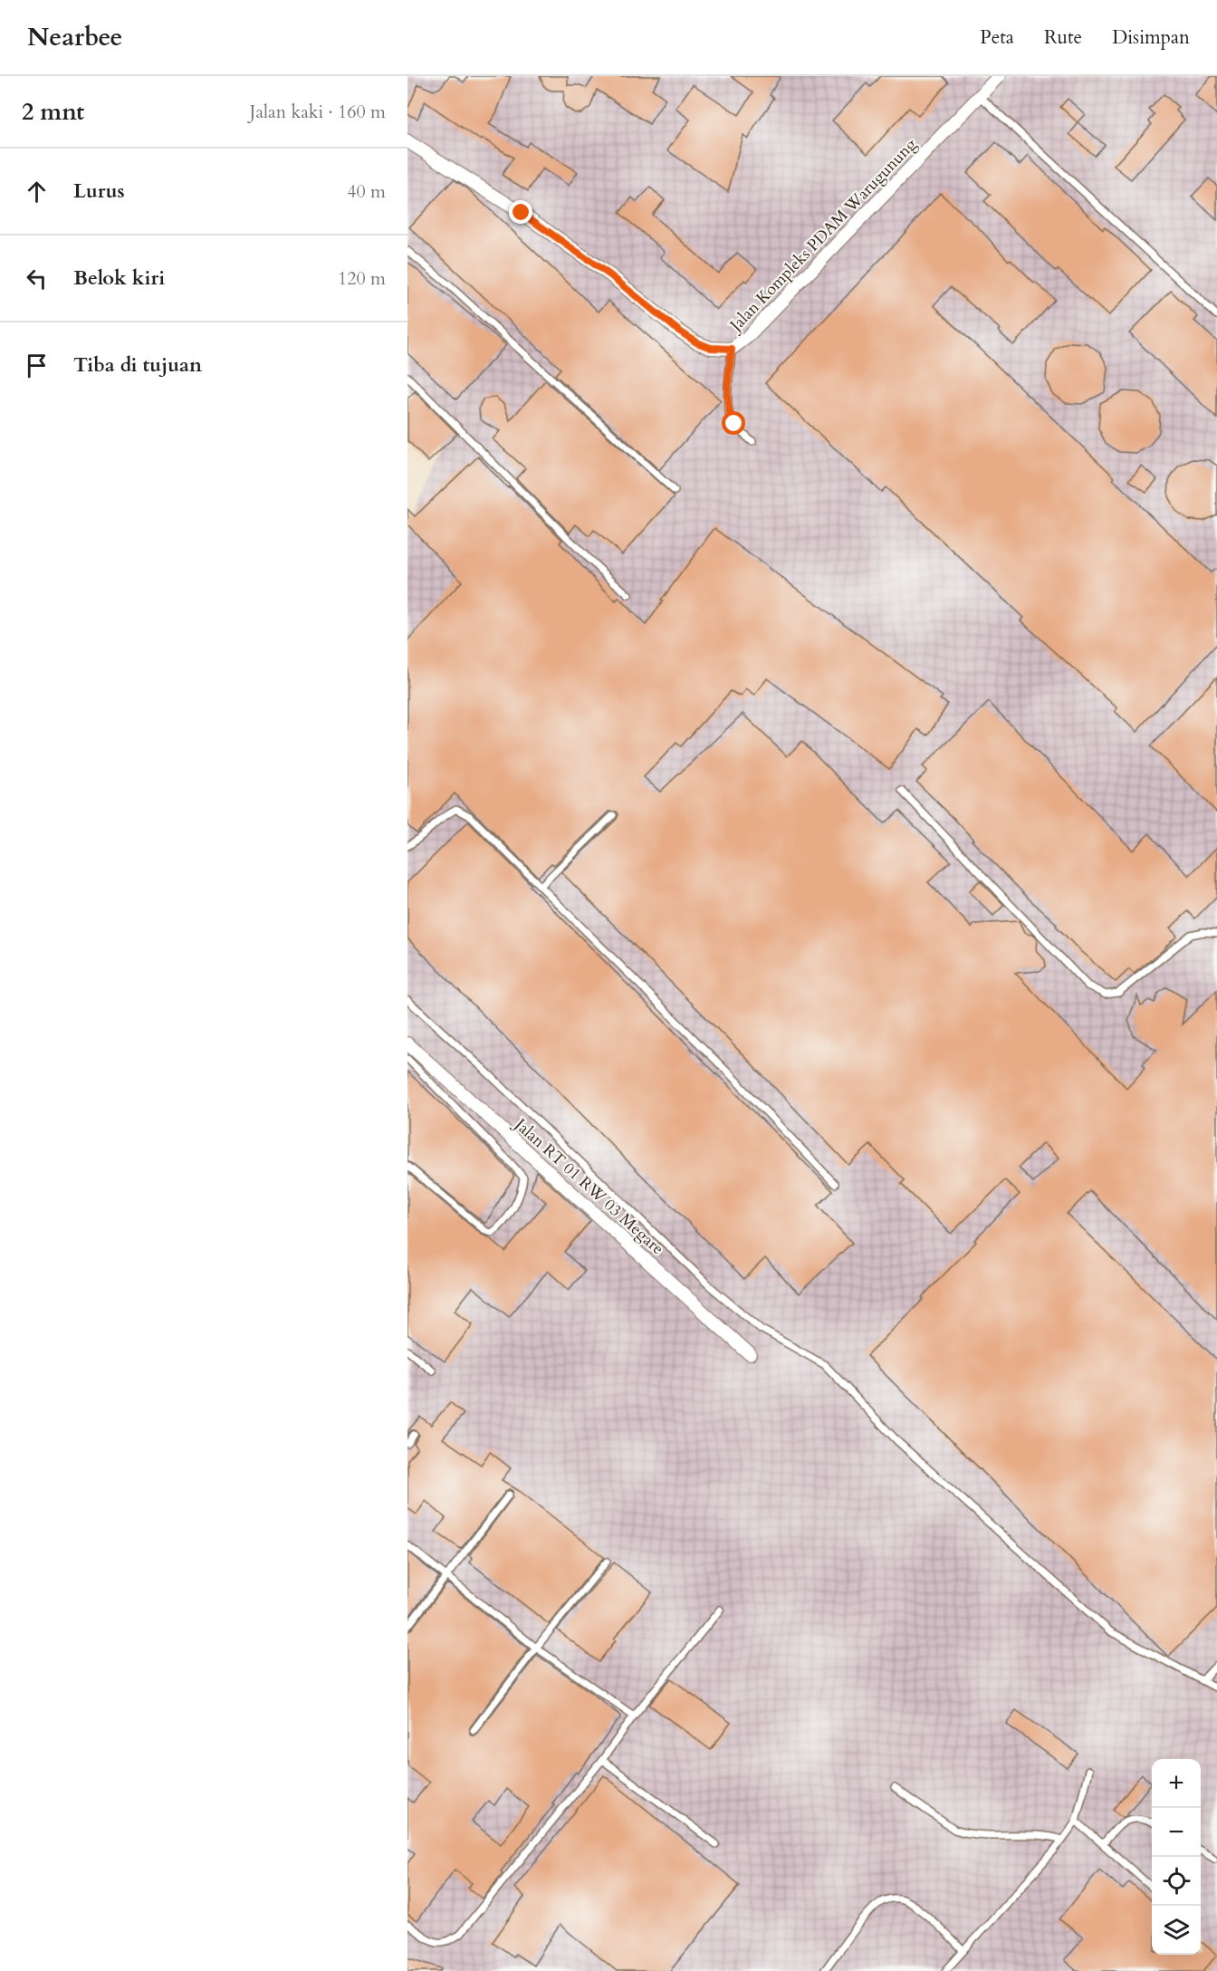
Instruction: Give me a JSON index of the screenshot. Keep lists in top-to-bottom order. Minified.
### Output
{"streets":{"street":["Jalan Kompleks PDAM Warugunung","Jalan RT 01 RW 03 Megare"]},"page":{"header":"Nearbee","nav":["Peta","Rute","Disimpan"],"heading":["2 mnt","Jalan kaki · 160 m"],"list":[["Lurus","40 m"],["Belok kiri","120 m"],"Tiba di tujuan"],"map_buttons":["+","−"]}}
